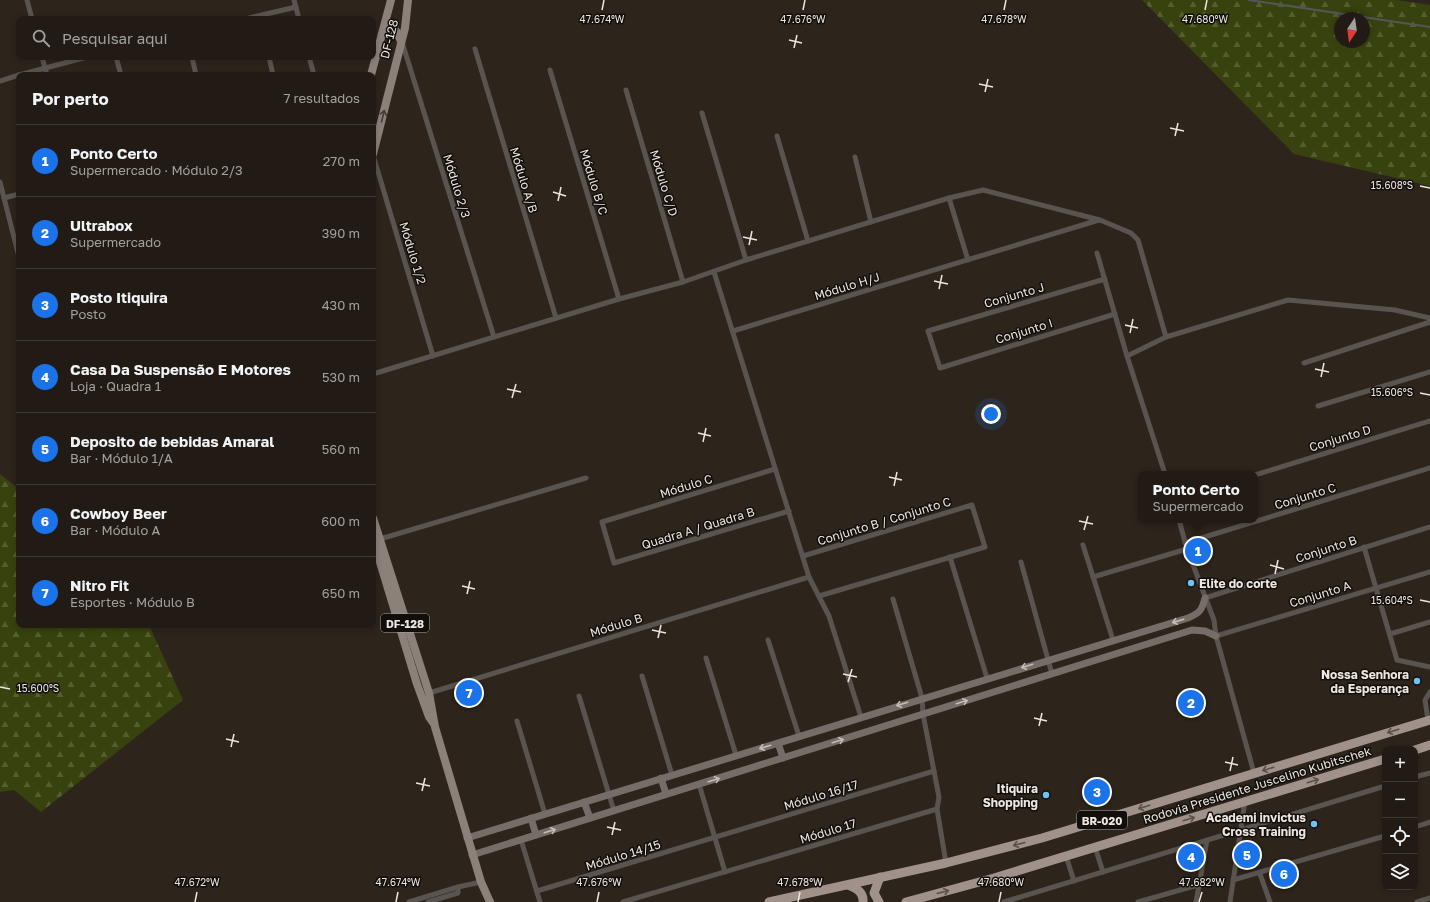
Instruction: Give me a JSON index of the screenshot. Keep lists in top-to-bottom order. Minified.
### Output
{"streets":{"highway":["Rodovia Presidente Juscelino Kubitschek","BR-020"],"main road":["DF-128"],"street":["Módulo A/B","Módulo B/C","Módulo C/D","Módulo 2/3","Módulo 1/2","Módulo H/J","Conjunto J","Conjunto I","Conjunto D","Módulo C","Conjunto C","Conjunto B / Conjunto C","Quadra A / Quadra B","Conjunto B","Conjunto A","Módulo B","Módulo 16/17","Módulo 17","Módulo 14/15"]},"crossings":[["DF-128","Módulo 2/3"],["DF-128","Módulo B"],["Conjunto J","Conjunto I"],["Módulo C","Quadra A / Quadra B"],["Módulo 16/17","Módulo 14/15"]],"places":["Elite do corte","Nossa Senhora da Esperança","Itiquira Shopping","Academi invictus Cross Training"],"north":"bottom","page":{"search":"Pesquisar aqui","heading":["Por perto","7 resultados"],"list":[{"mark":"1","name":"Ponto Certo","note":"Supermercado · Módulo 2/3","value":"270 m"},{"mark":"2","name":"Ultrabox","note":"Supermercado","value":"390 m"},{"mark":"3","name":"Posto Itiquira","note":"Posto","value":"430 m"},{"mark":"4","name":"Casa Da Suspensão E Motores","note":"Loja · Quadra 1","value":"530 m"},{"mark":"5","name":"Deposito de bebidas Amaral","note":"Bar · Módulo 1/A","value":"560 m"},{"mark":"6","name":"Cowboy Beer","note":"Bar · Módulo A","value":"600 m"},{"mark":"7","name":"Nitro Fit","note":"Esportes · Módulo B","value":"650 m"}],"popup":["Ponto Certo","Supermercado"],"pins":["1","7","2","3","5","4","6"],"map_buttons":["+","−"]},"coordinates":["47.678°W","47.674°W","47.676°W","47.680°W","15.608°S","15.606°S","15.604°S","15.600°S","47.672°W","47.682°W"]}
